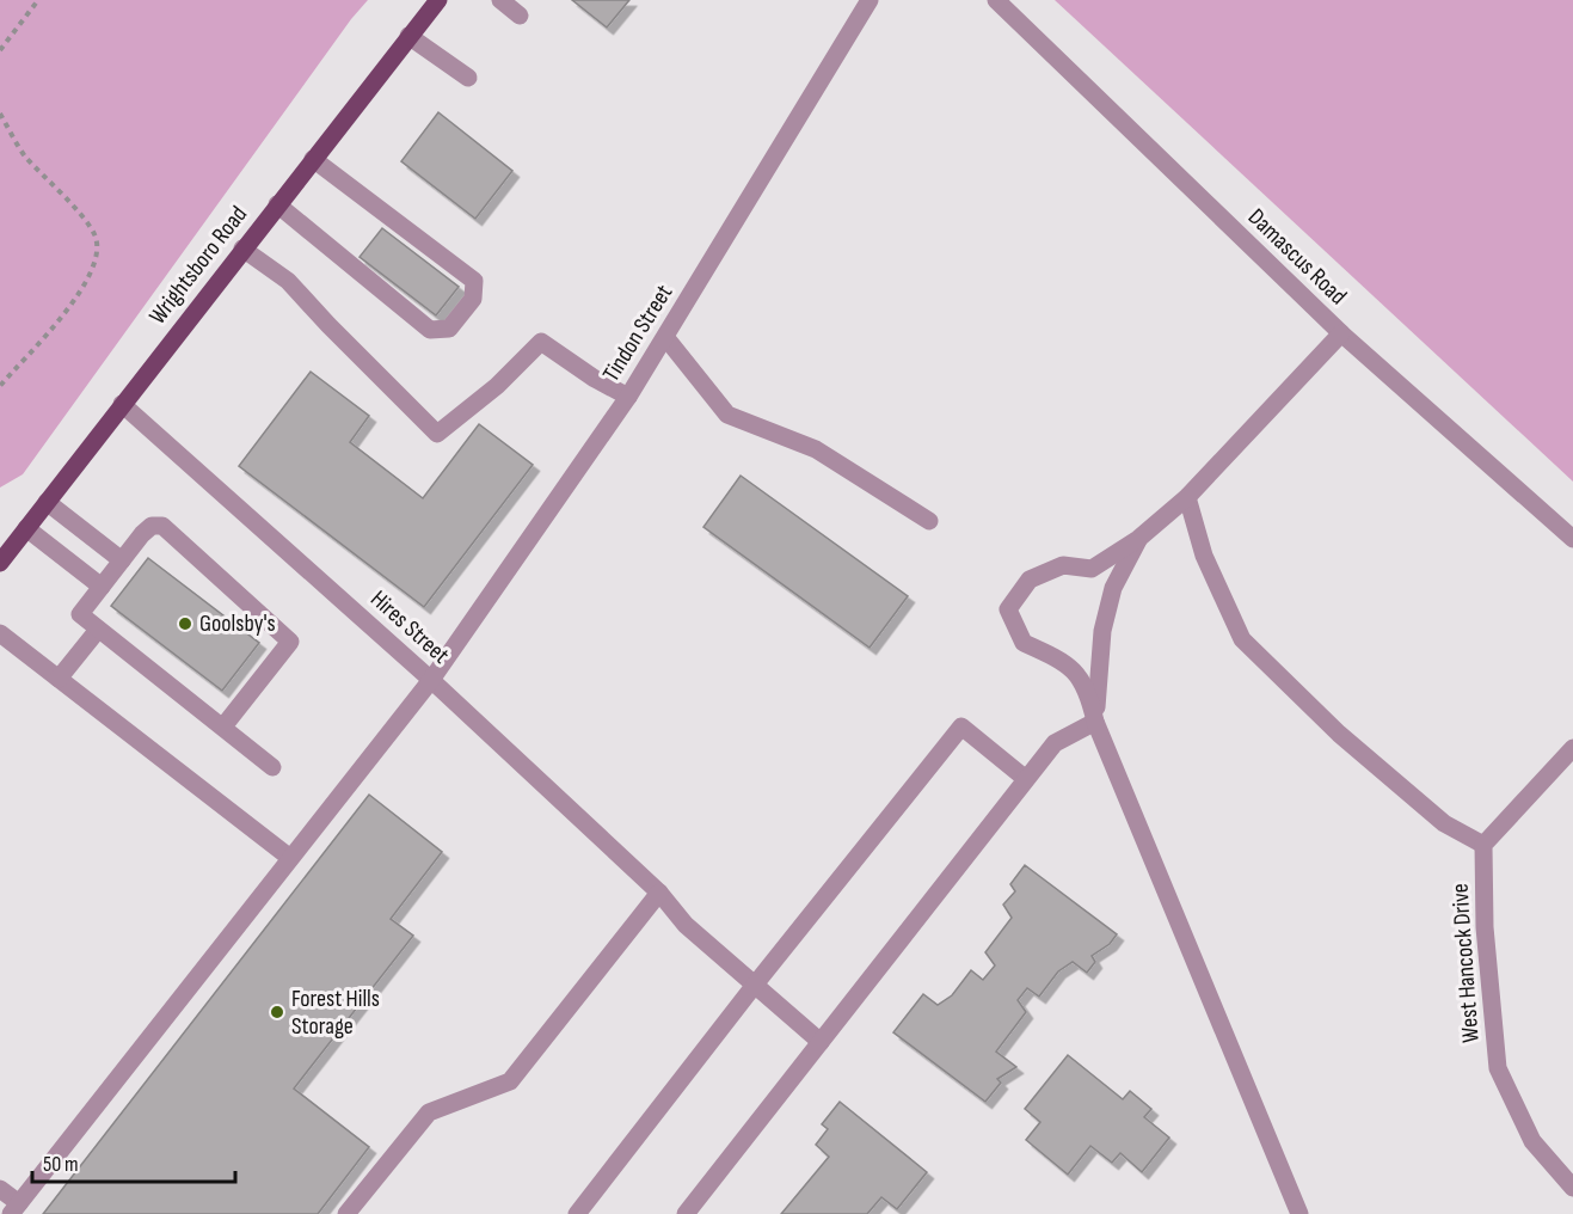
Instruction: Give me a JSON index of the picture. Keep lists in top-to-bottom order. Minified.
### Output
{"streets":{"main road":["Wrightsboro Road"],"street":["Damascus Road","Tindon Street","Hires Street","West Hancock Drive"]},"crossings":[["Wrightsboro Road","Hires Street"],["Tindon Street","Hires Street"]],"places":["Goolsby's","Forest Hills Storage"],"scale_bar":"50 m"}
